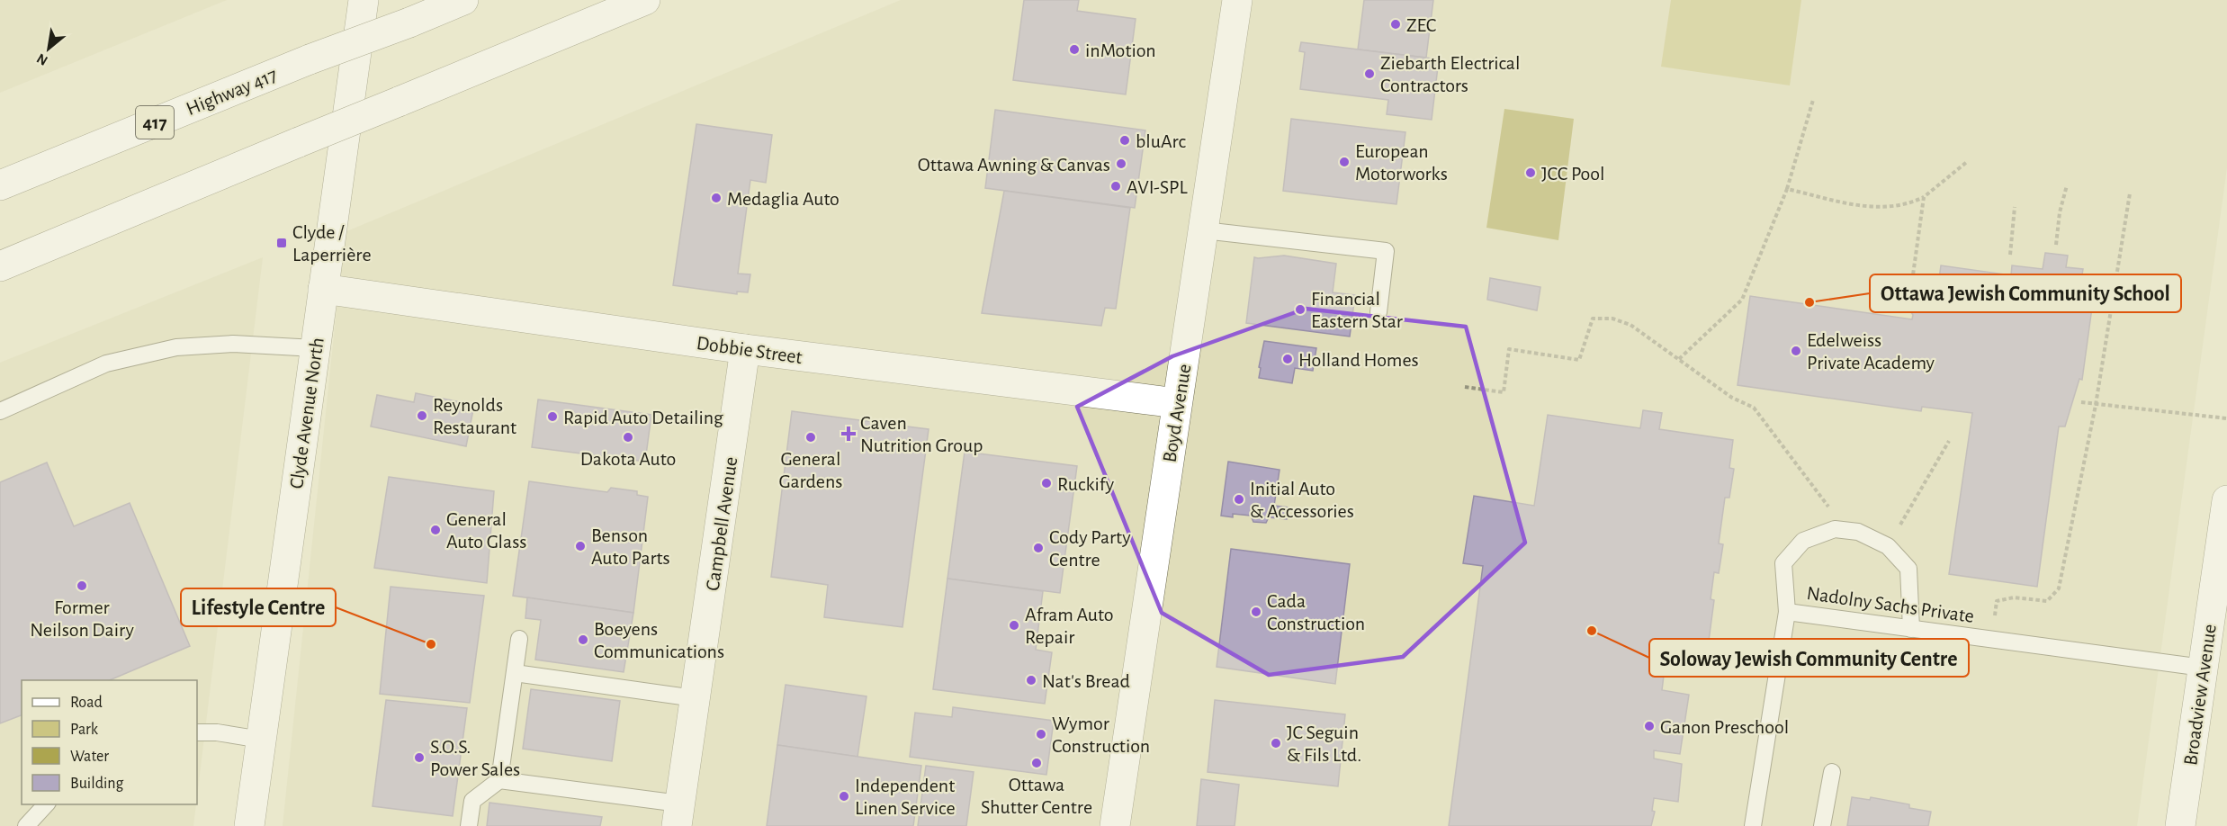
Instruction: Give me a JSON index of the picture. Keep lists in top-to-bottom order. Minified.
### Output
{"streets":{"main road":["Highway 417","417","Dobbie Street","Clyde Avenue North","Boyd Avenue","Campbell Avenue","Broadview Avenue"],"lane":["Nadolny Sachs Private"]},"crossings":[["Dobbie Street","Clyde Avenue North"],["Dobbie Street","Boyd Avenue"],["Dobbie Street","Campbell Avenue"],["Nadolny Sachs Private","Broadview Avenue"]],"places":{"other":["ZEC","inMotion","Ziebarth Electrical Contractors","bluArc","European Motorworks","Ottawa Awning & Canvas","JCC Pool","AVI-SPL","Medaglia Auto","Ottawa Jewish Community School","Financial Eastern Star","Edelweiss Private Academy","Holland Homes","Reynolds Restaurant","Rapid Auto Detailing","Dakota Auto","General Gardens","Ruckify","Initial Auto & Accessories","General Auto Glass","Benson Auto Parts","Cody Party Centre","Former Neilson Dairy","Cada Construction","Afram Auto Repair","Soloway Jewish Community Centre","Boeyens Communications","Lifestyle Centre","Nat's Bread","Ganon Preschool","Wymor Construction","JC Seguin & Fils Ltd.","S.O.S. Power Sales","Ottawa Shutter Centre","Independent Linen Service"],"transit":["Clyde / Laperrière"],"health":["Caven Nutrition Group"]},"legend":["Road","Park","Water","Building"],"north":"bottom left"}
